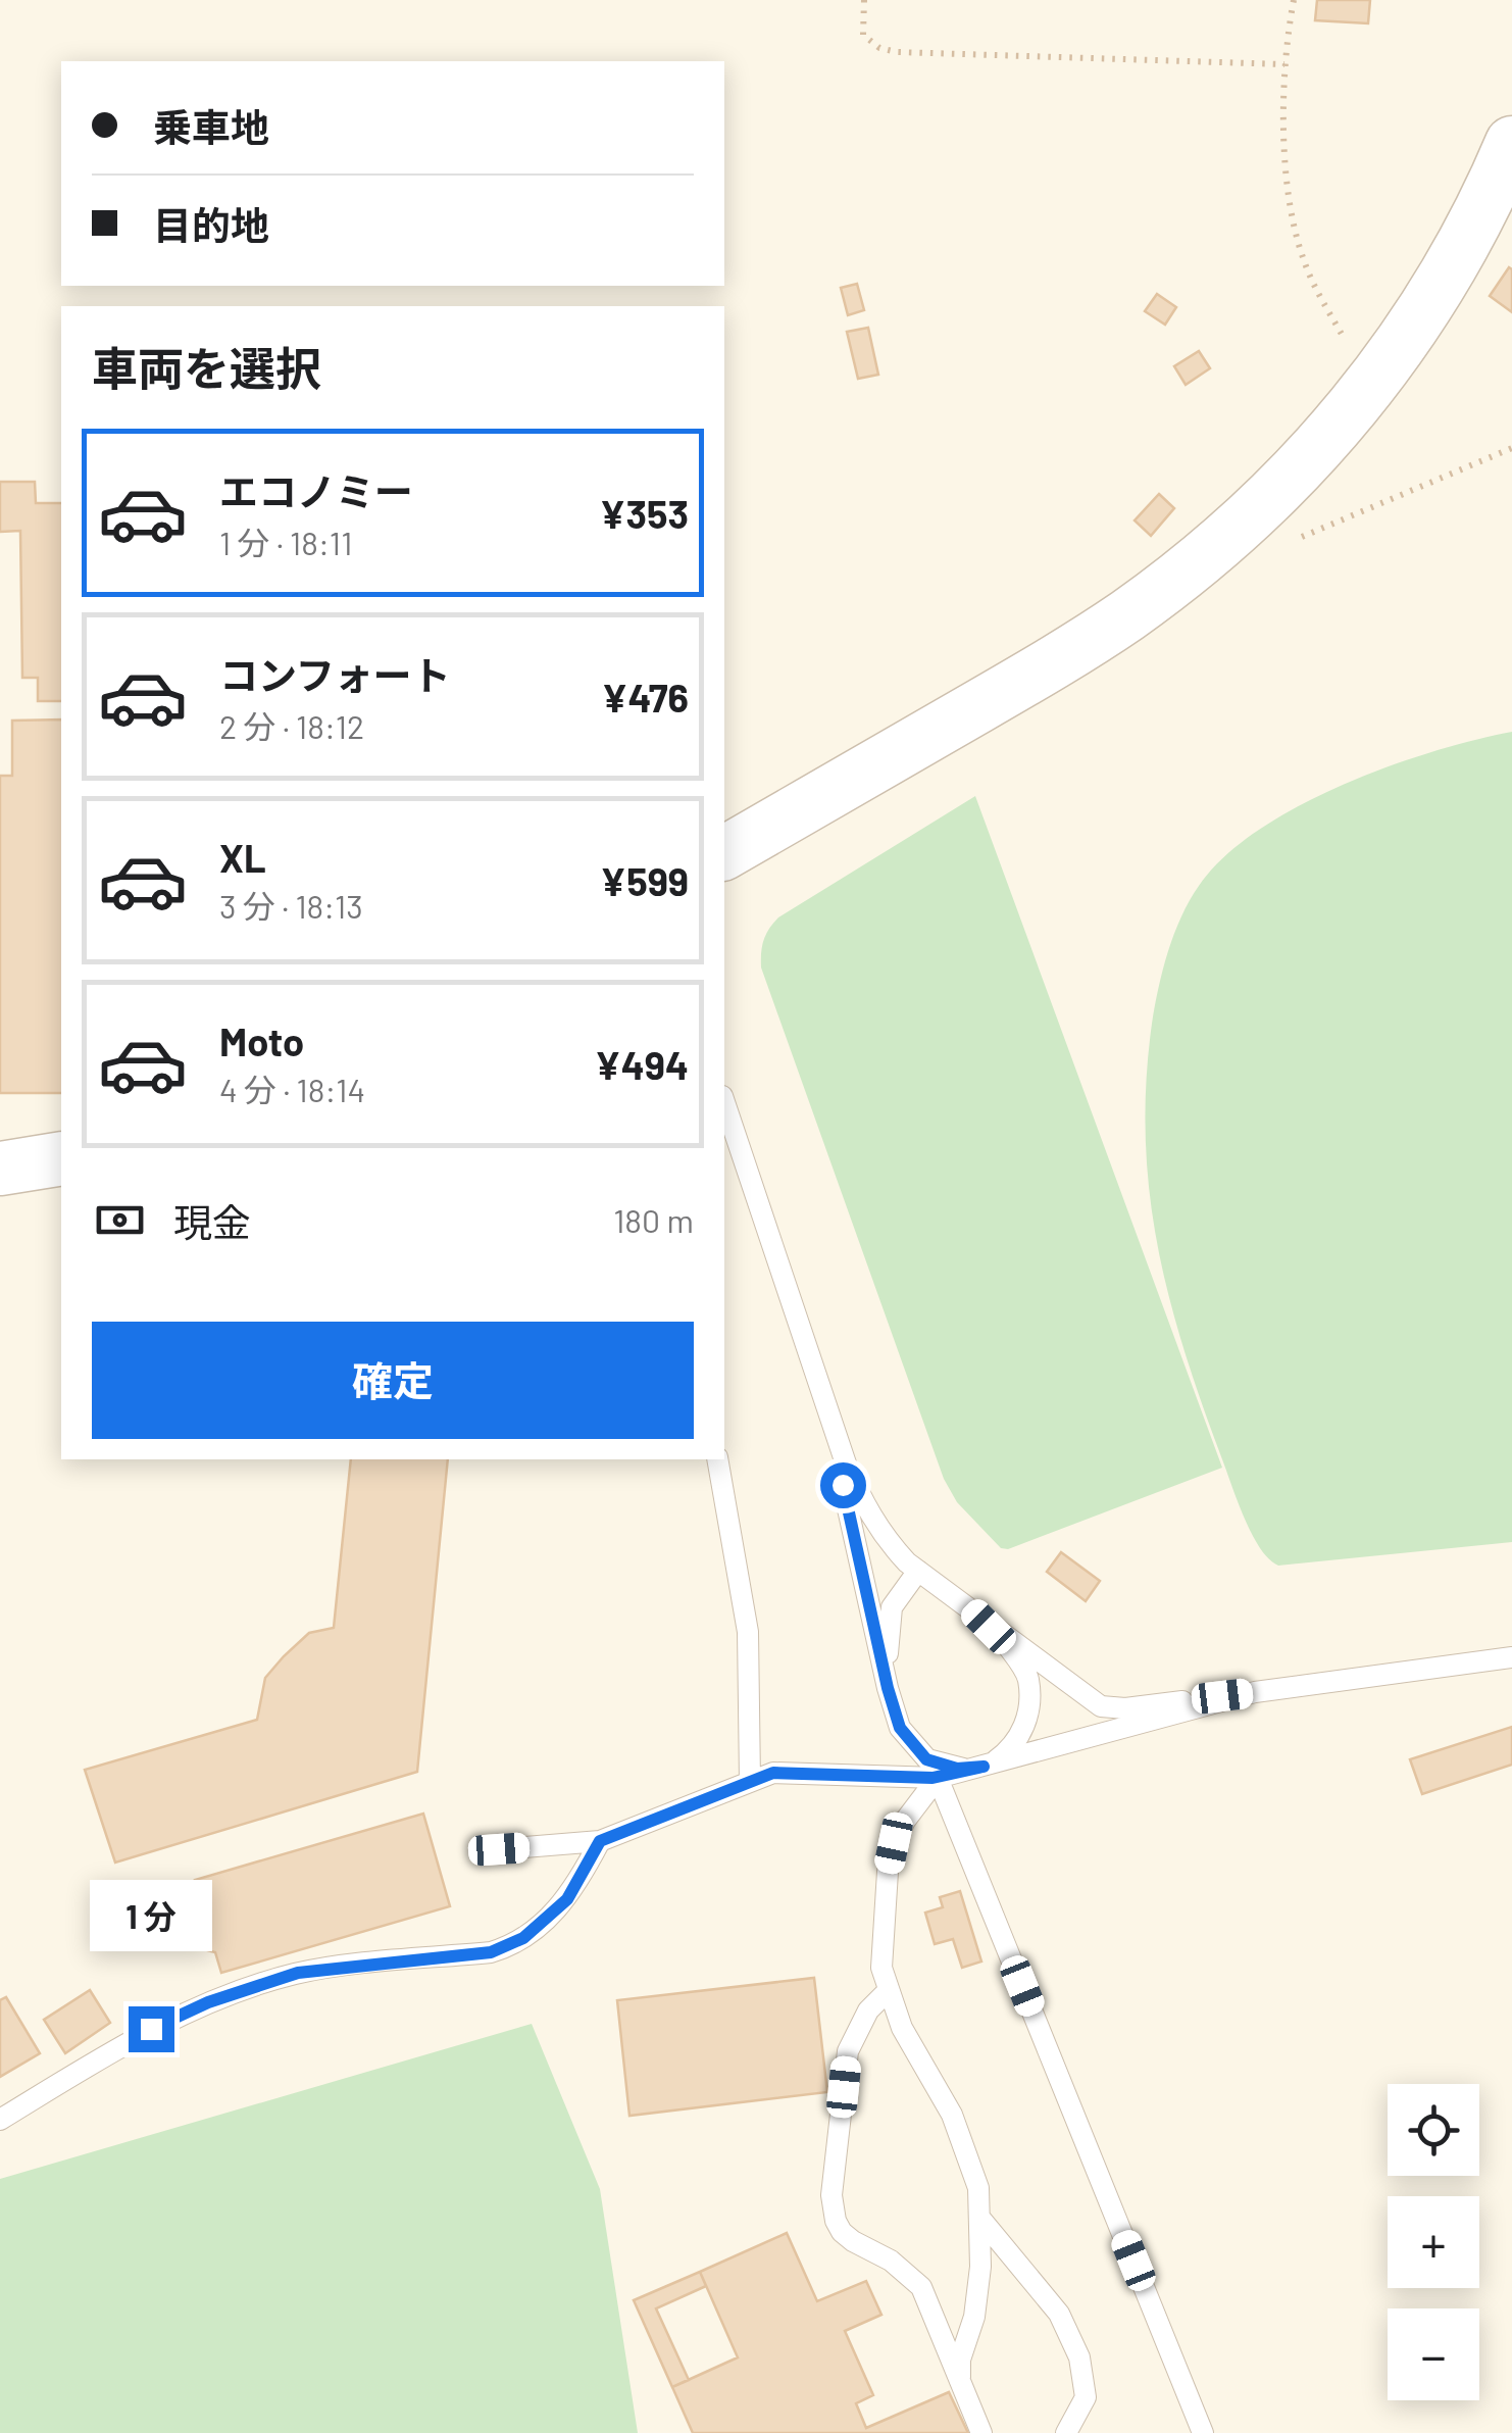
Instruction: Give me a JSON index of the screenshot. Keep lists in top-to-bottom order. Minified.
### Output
{"page":{"banner":["乗車地","目的地"],"heading":"車両を選択","list":[{"name":"エコノミー","note":"1 分 · 18:11","value":"¥353"},{"name":"コンフォート","note":"2 分 · 18:12","value":"¥476"},{"name":"XL","note":"3 分 · 18:13","value":"¥599"},{"name":"Moto","note":"4 分 · 18:14","value":"¥494"}],"pay":["現金","180 m"],"buttons":"確定","bubble":"1 分","map_buttons":["+","−"]}}
